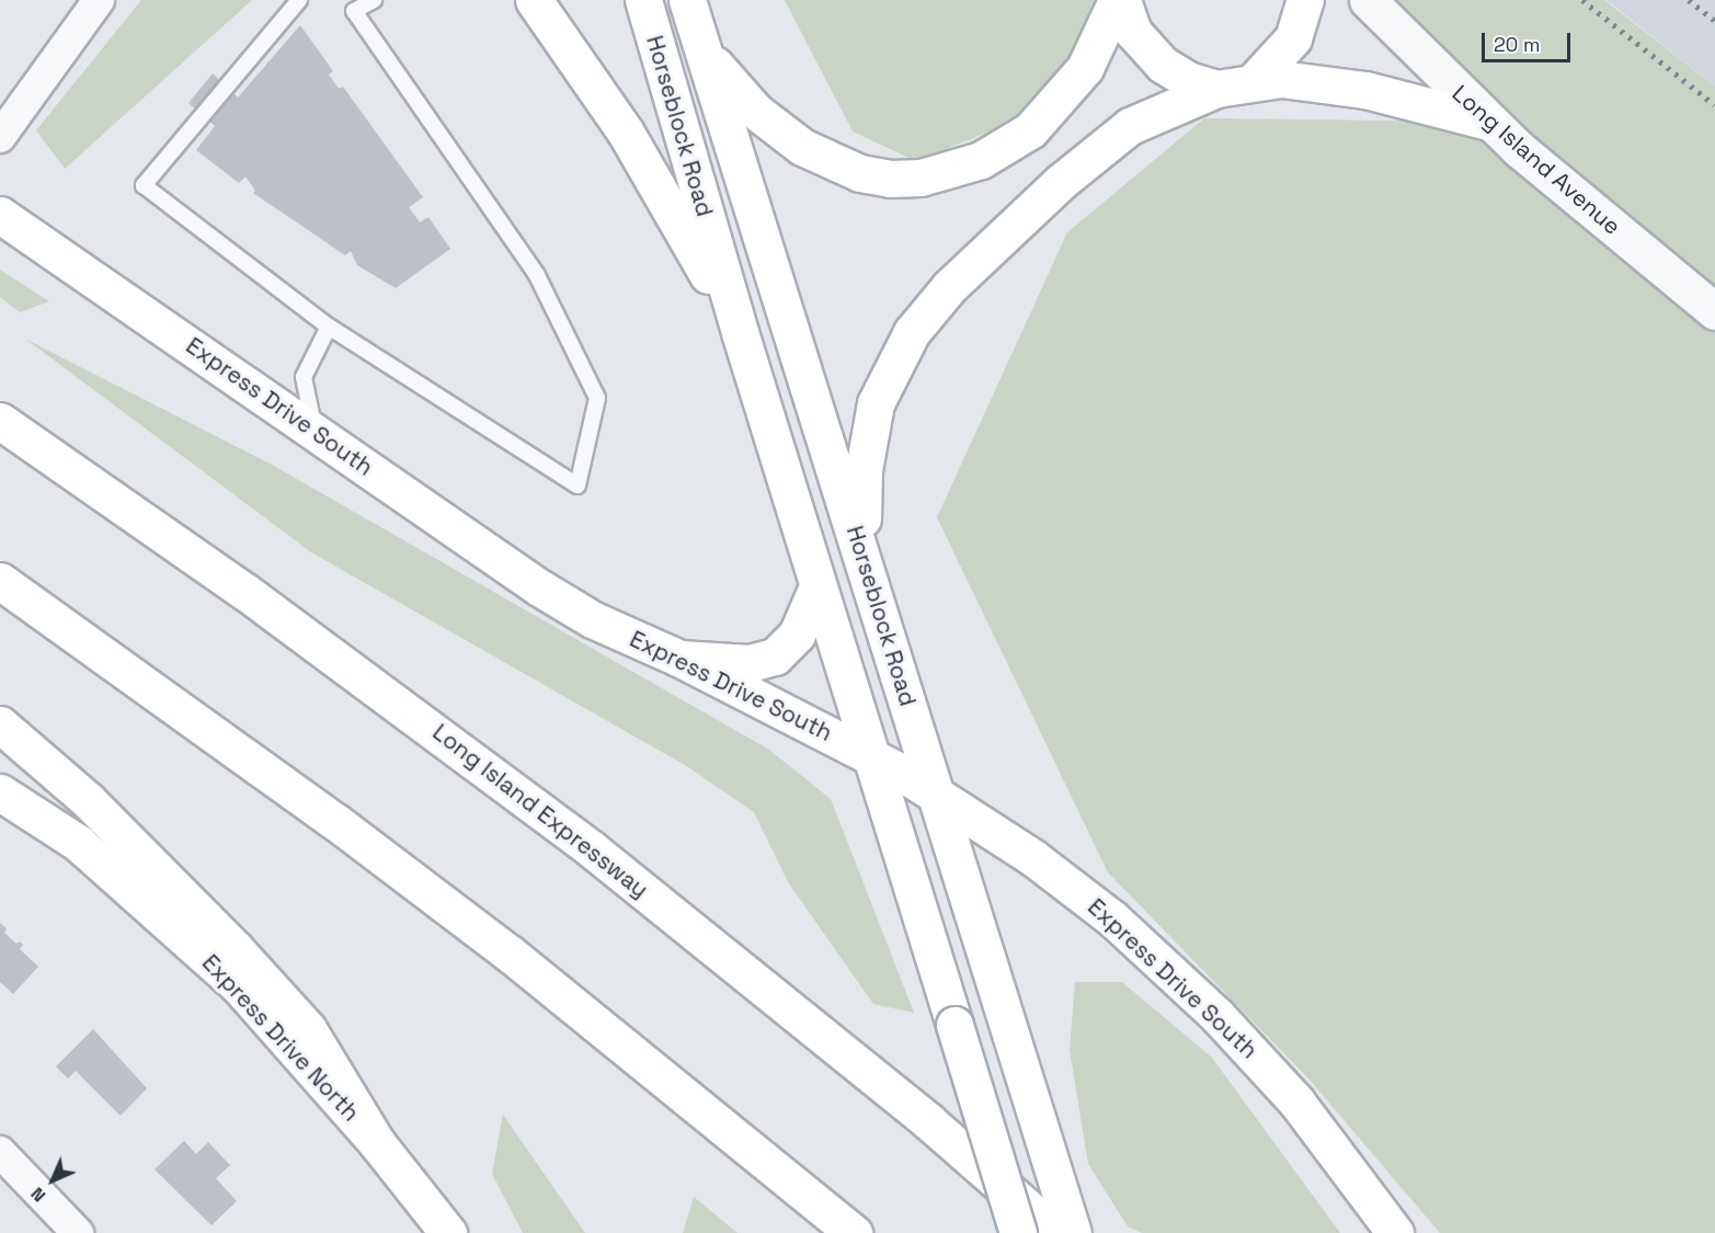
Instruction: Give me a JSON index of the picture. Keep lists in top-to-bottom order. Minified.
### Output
{"streets":{"main road":["Horseblock Road","Express Drive South","Long Island Expressway","Express Drive North"],"street":["Long Island Avenue"]},"crossings":[["Horseblock Road","Express Drive South"]],"scale_bar":"20 m","north":"bottom left"}
